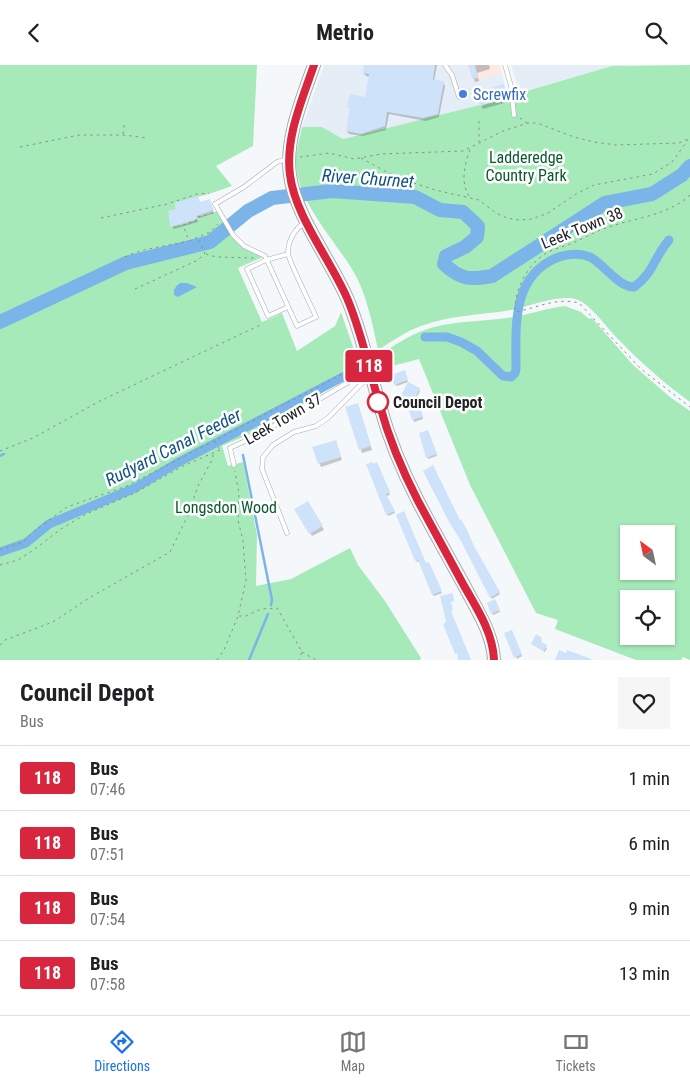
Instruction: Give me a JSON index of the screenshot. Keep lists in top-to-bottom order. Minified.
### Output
{"streets":{"lane":["Leek Town 37"],"path":["Leek Town 38"]},"water":["River Churnet","Rudyard Canal Feeder"],"parks":["Ladderedge Country Park","Longsdon Wood"],"places":["Screwfix","Council Depot"],"lines":["bus line 118"],"north":"top left","page":{"header":"Metrio","on_map":"118","heading":["Council Depot","Bus"],"list":[{"mark":"118","name":"Bus","note":"07:46","value":"1 min"},{"mark":"118","name":"Bus","note":"07:51","value":"6 min"},{"mark":"118","name":"Bus","note":"07:54","value":"9 min"},{"mark":"118","name":"Bus","note":"07:58","value":"13 min"}],"tabs":["Directions","Map","Tickets"]}}
